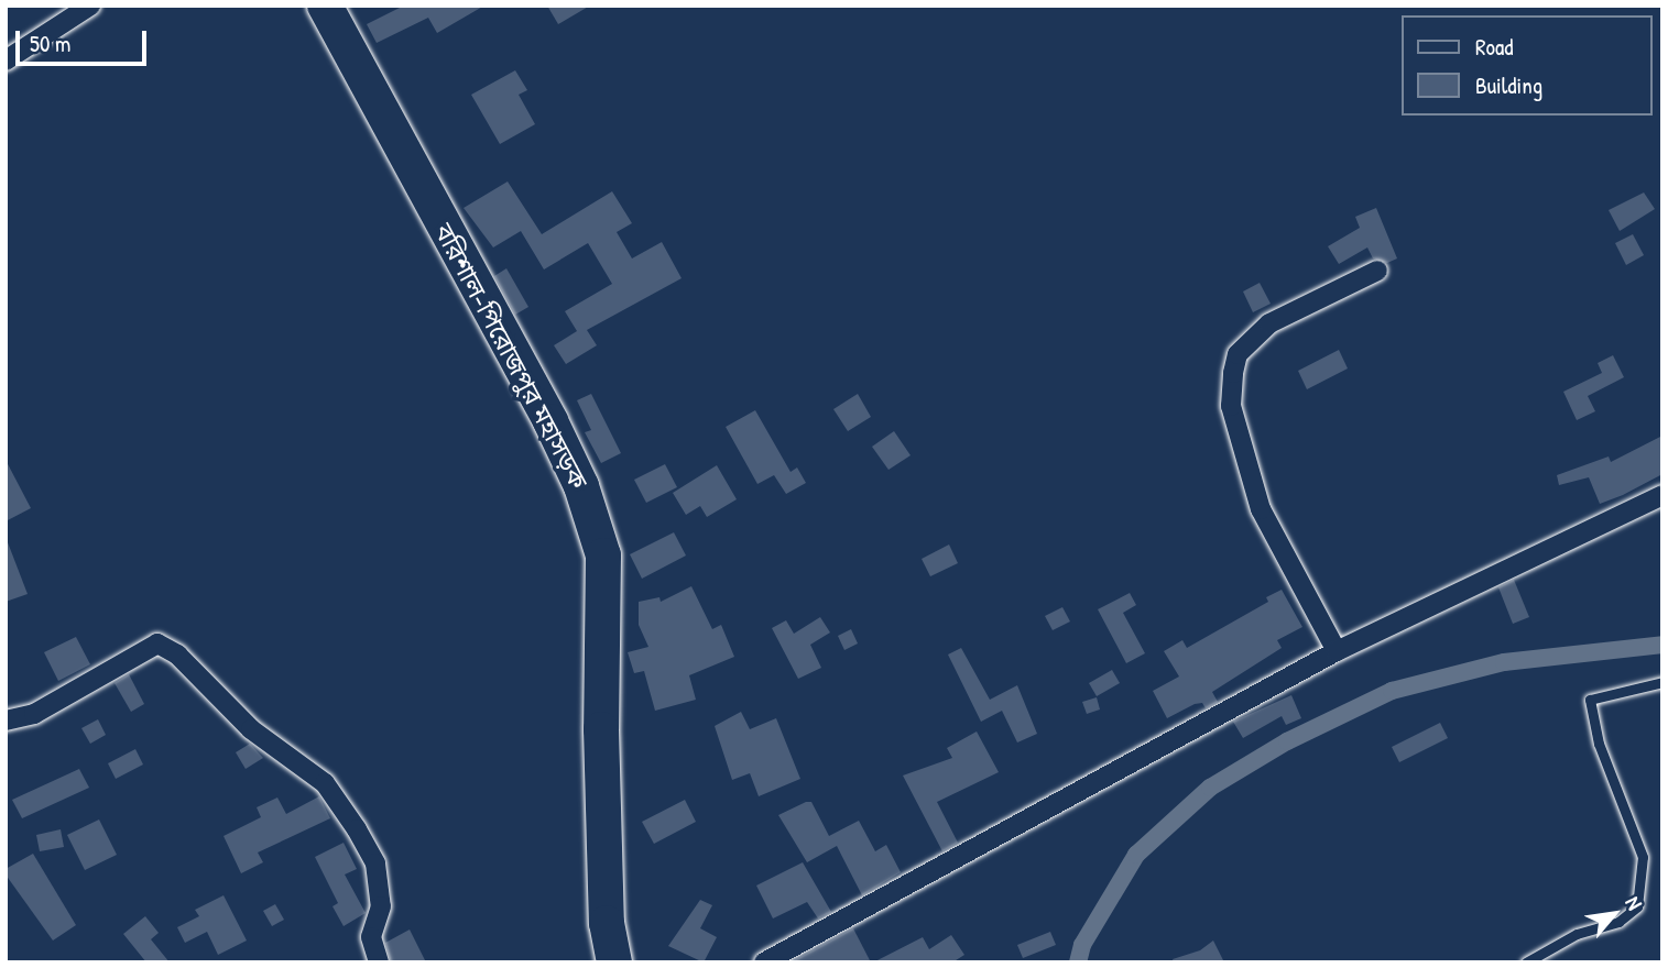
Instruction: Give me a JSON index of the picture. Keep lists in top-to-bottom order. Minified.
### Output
{"streets":{"highway":["বরিশাল-পিরোজপুর মহাসড়ক"]},"legend":["Road","Building"],"scale_bar":"50 m","north":"top right"}
